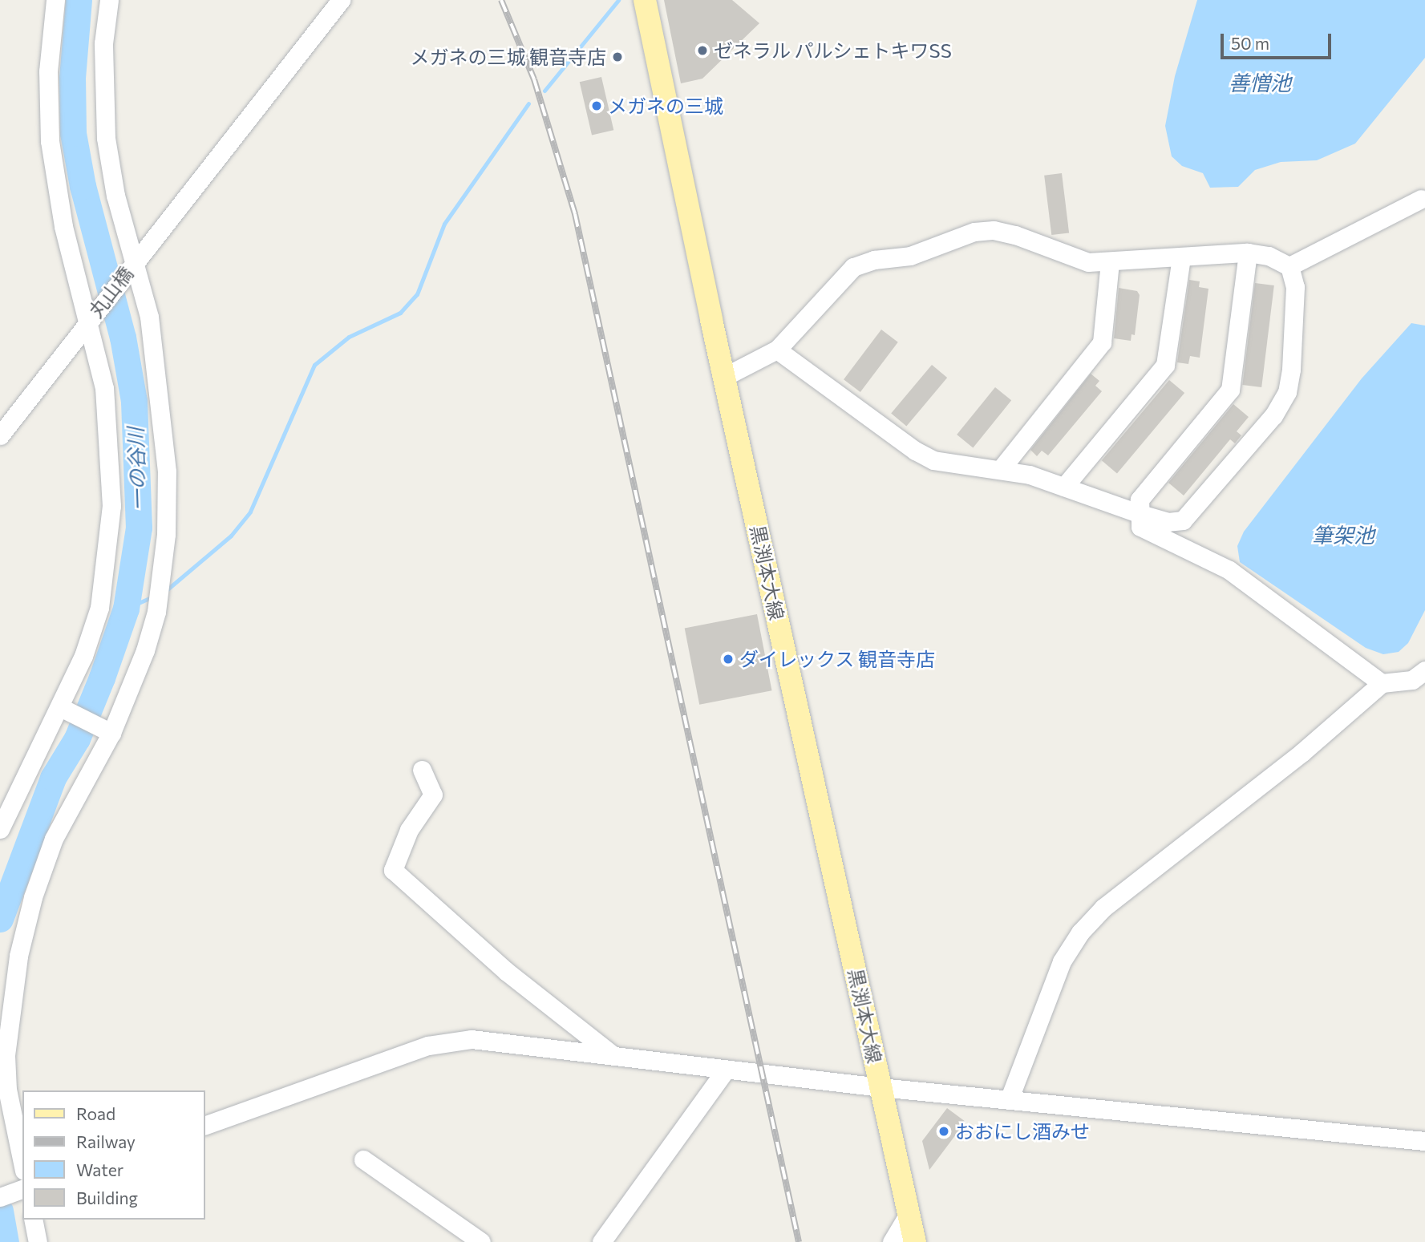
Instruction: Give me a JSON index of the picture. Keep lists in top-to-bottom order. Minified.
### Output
{"streets":{"main road":["黒渕本大線"],"street":["丸山橋"]},"water":["善憎池","一の谷川","筆架池"],"places":["ゼネラル パルシェトキワSS","メガネの三城 観音寺店","メガネの三城","ダイレックス 観音寺店","おおにし酒みせ"],"legend":["Road","Railway","Water","Building"],"scale_bar":"50 m"}
